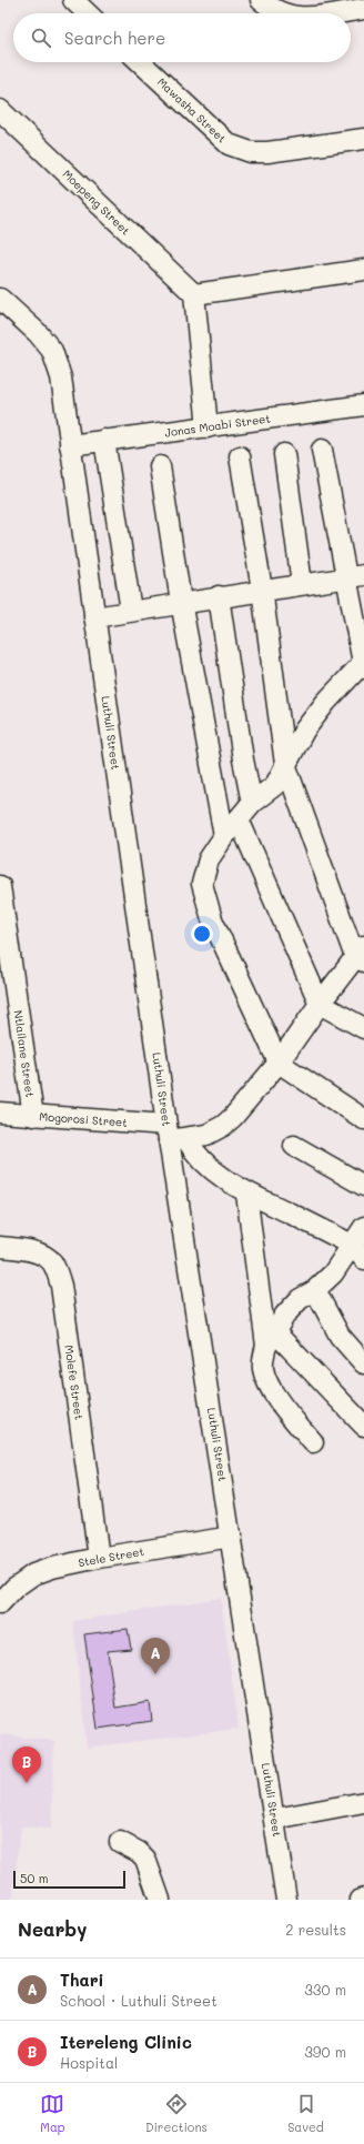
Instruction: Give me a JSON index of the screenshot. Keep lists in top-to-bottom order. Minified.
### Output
{"streets":{"street":["Mawasha Street","Moepeng Street","Jonas Moabi Street","Luthuli Street","Ntlailane Street","Mogorosi Street","Molefe Street","Stele Street"]},"crossings":[["Jonas Moabi Street","Luthuli Street"],["Luthuli Street","Mogorosi Street"],["Luthuli Street","Stele Street"],["Ntlailane Street","Mogorosi Street"],["Molefe Street","Stele Street"]],"scale_bar":"50 m","page":{"search":"Search here","pins":["A","B"],"scale":"50 m","heading":["Nearby","2 results"],"list":[{"mark":"A","name":"Thari","note":"School · Luthuli Street","value":"330 m"},{"mark":"B","name":"Itereleng Clinic","note":"Hospital","value":"390 m"}],"nav":["Map","Directions","Saved"]}}
